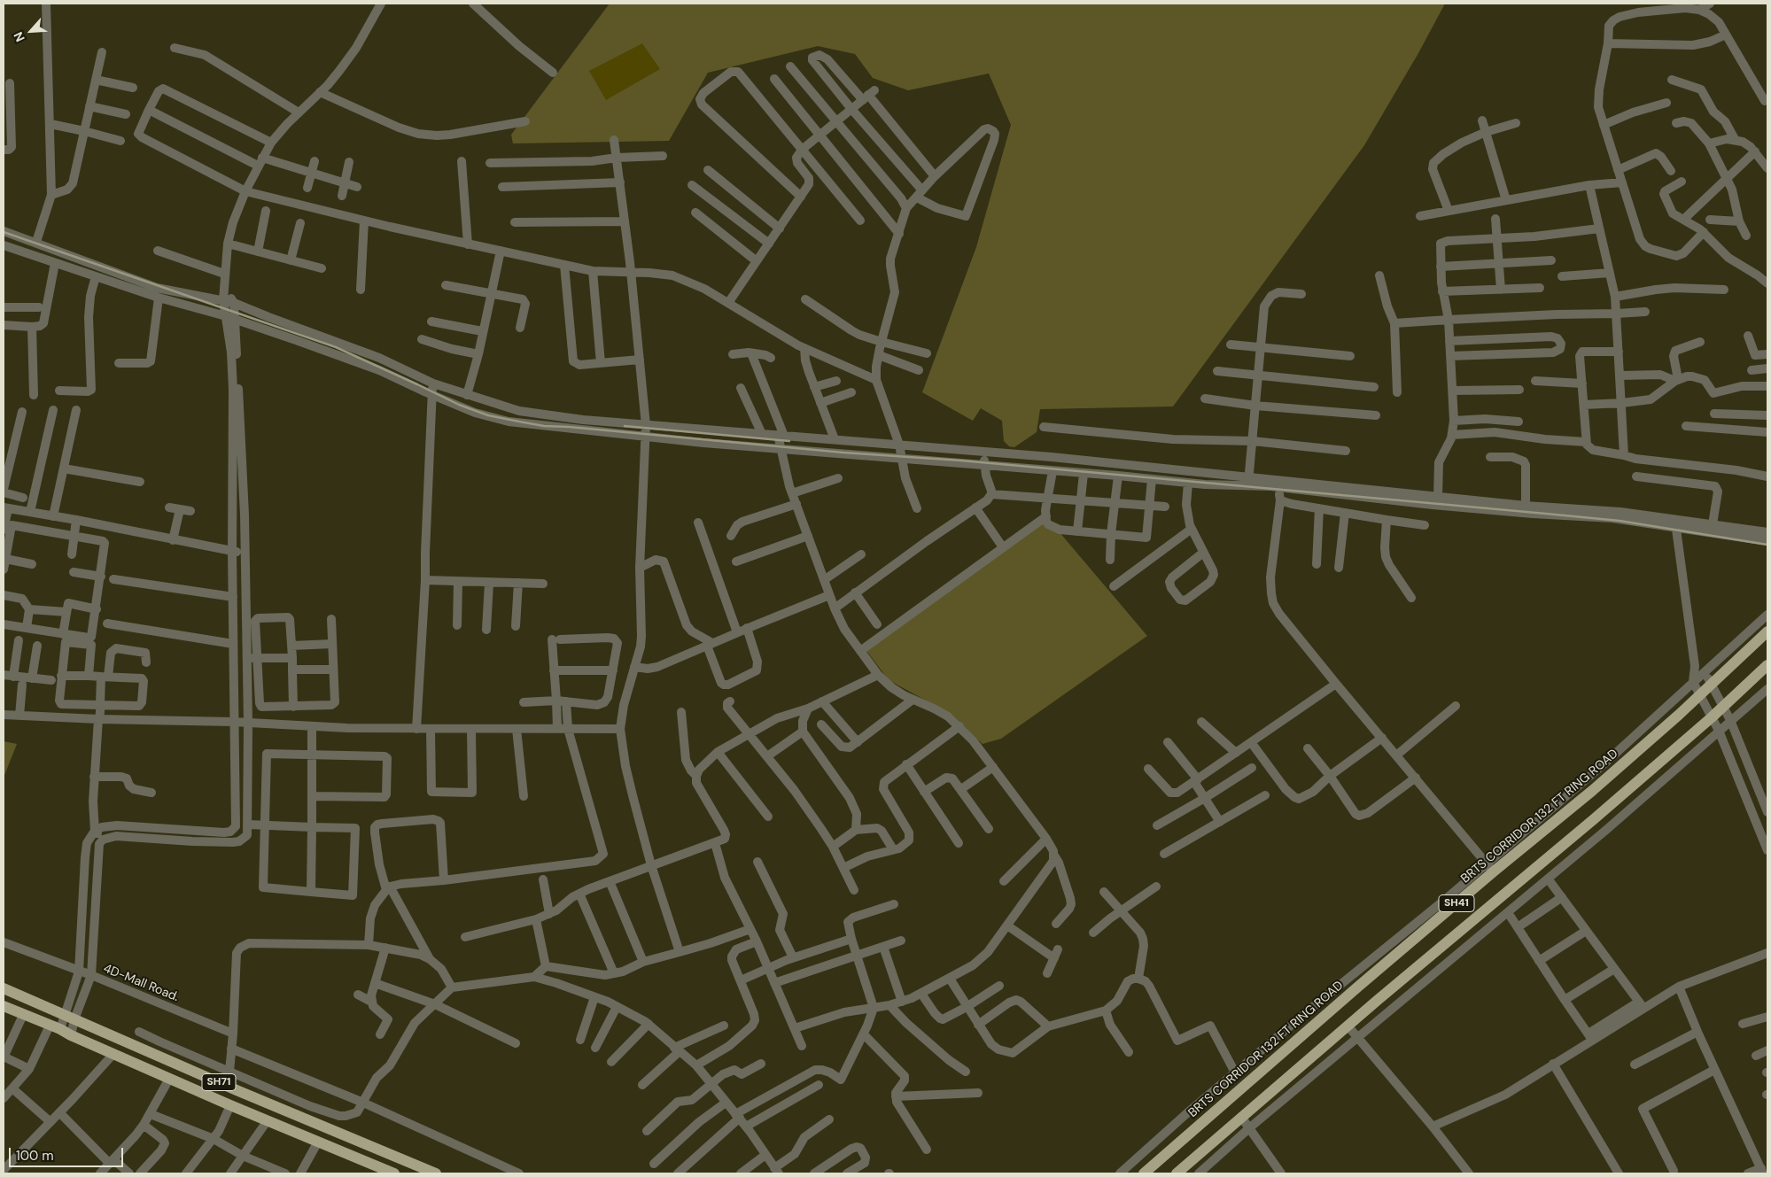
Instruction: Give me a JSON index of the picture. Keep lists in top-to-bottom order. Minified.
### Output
{"streets":{"main road":["BRTS CORRIDOR 132 FT RING ROAD","SH41","SH71"],"street":["4D-Mall Road."]},"scale_bar":"100 m","north":"bottom left"}
